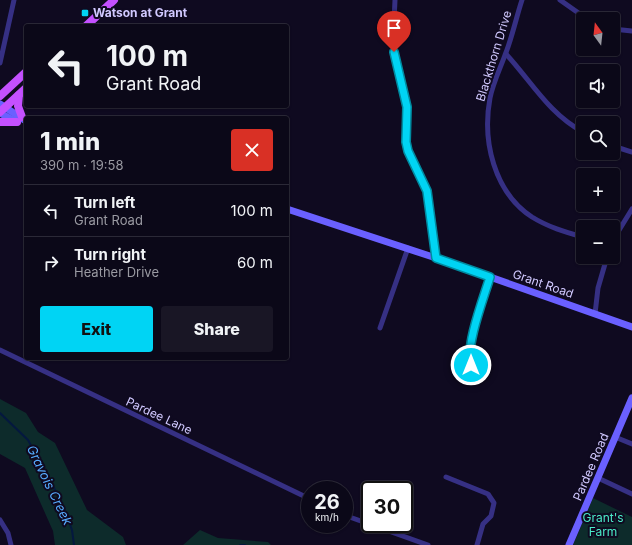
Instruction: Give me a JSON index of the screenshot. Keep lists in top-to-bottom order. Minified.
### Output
{"streets":{"street":["Blackthorn Drive","Grant Road","Pardee Lane","Pardee Road"]},"water":["Gravois Creek"],"parks":["Grant's Farm"],"places":{"transit":["Watson at Grant"]},"north":"top","page":{"map_buttons":["+","−"],"turn":["100 m","Grant Road"],"heading":["1 min","390 m · 19:58"],"list":[{"name":"Turn left","note":"Grant Road","value":"100 m"},{"name":"Turn right","note":"Heather Drive","value":"60 m"}],"buttons":["Exit","Share"],"speed":"26 km/h","limit":"30"}}
